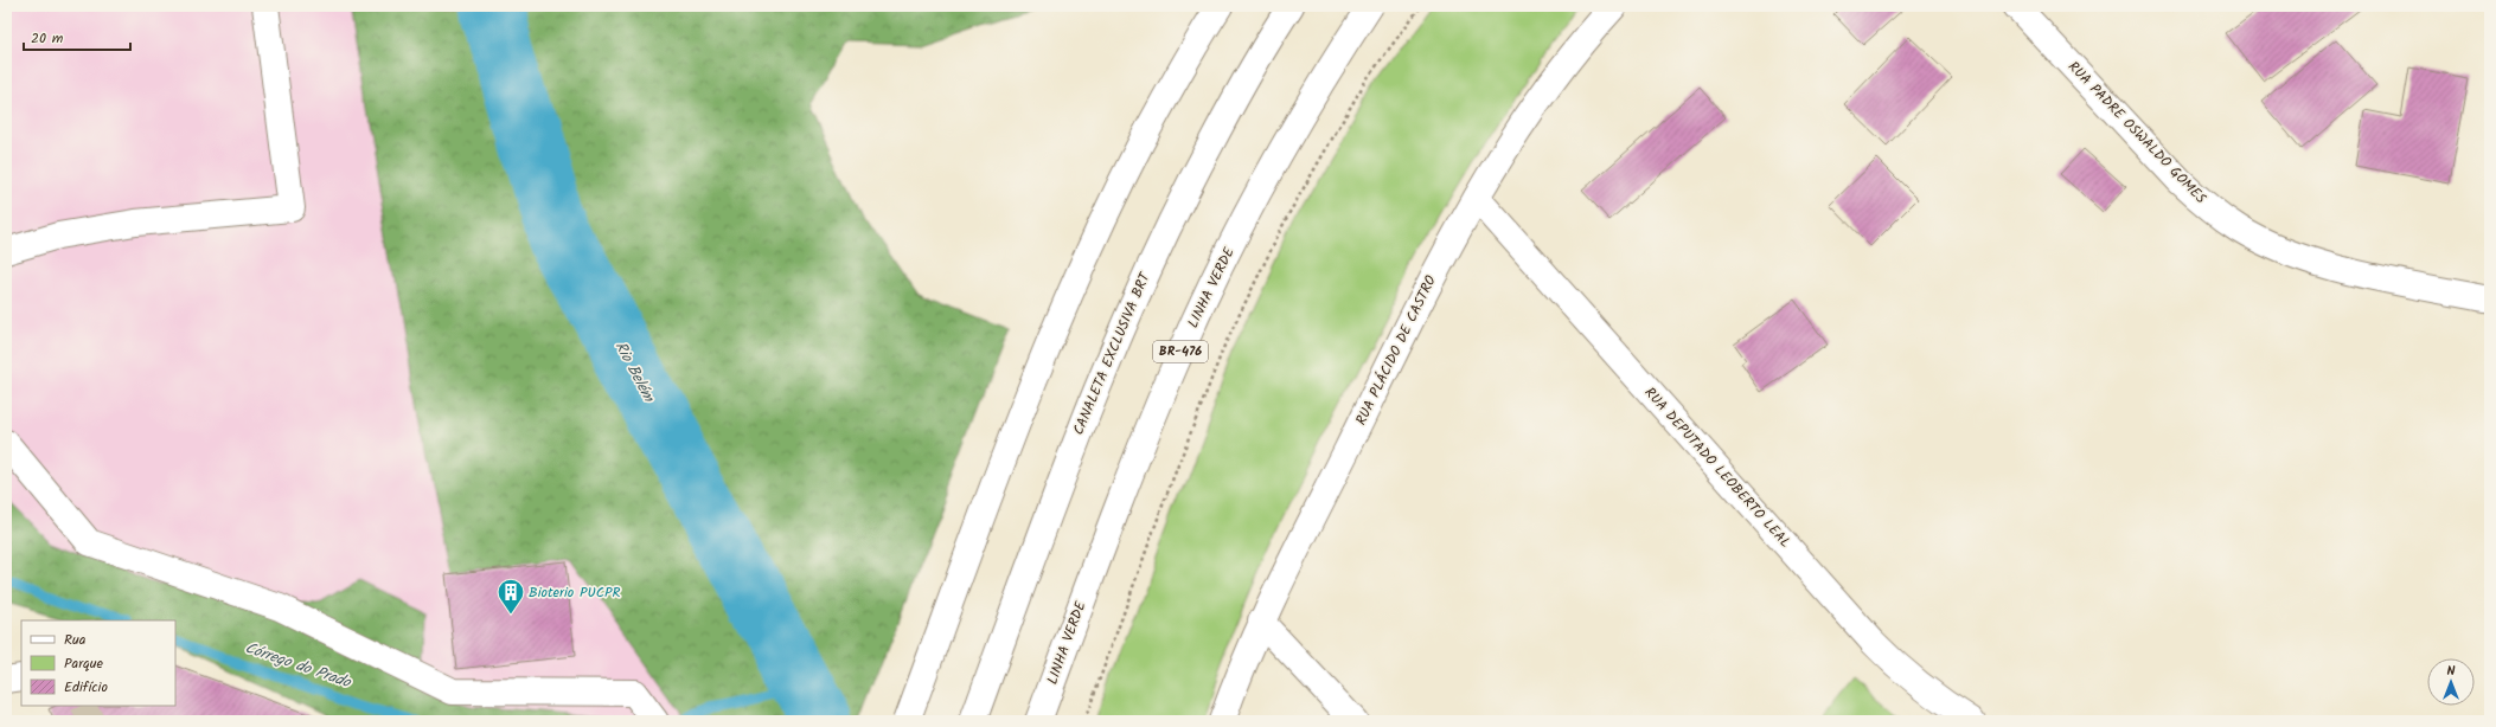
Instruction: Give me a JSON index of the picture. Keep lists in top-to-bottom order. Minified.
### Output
{"streets":{"main road":["RUA PADRE OSWALDO GOMES","LINHA VERDE","RUA PLÁCIDO DE CASTRO","BR-476","CANALETA EXCLUSIVA BRT","RUA DEPUTADO LEOBERTO LEAL"]},"crossings":[["RUA PLÁCIDO DE CASTRO","RUA DEPUTADO LEOBERTO LEAL"]],"water":["Rio Belém","Córrego do Prado"],"places":{"building":["Bioterio PUCPR"]},"legend":["Rua","Parque","Edifício"],"scale_bar":"20 m","north":"top"}
